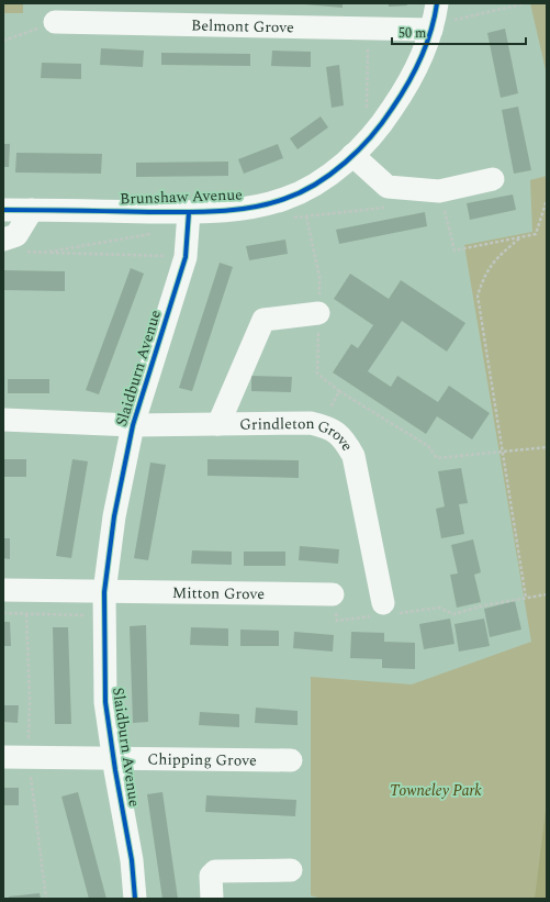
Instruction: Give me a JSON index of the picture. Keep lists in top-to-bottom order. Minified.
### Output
{"streets":{"street":["Belmont Grove","Brunshaw Avenue","Slaidburn Avenue","Grindleton Grove","Mitton Grove","Chipping Grove"]},"crossings":[["Belmont Grove","Brunshaw Avenue"],["Brunshaw Avenue","Slaidburn Avenue"],["Slaidburn Avenue","Grindleton Grove"],["Slaidburn Avenue","Mitton Grove"],["Slaidburn Avenue","Chipping Grove"]],"parks":["Towneley Park"],"scale_bar":"50 m"}
